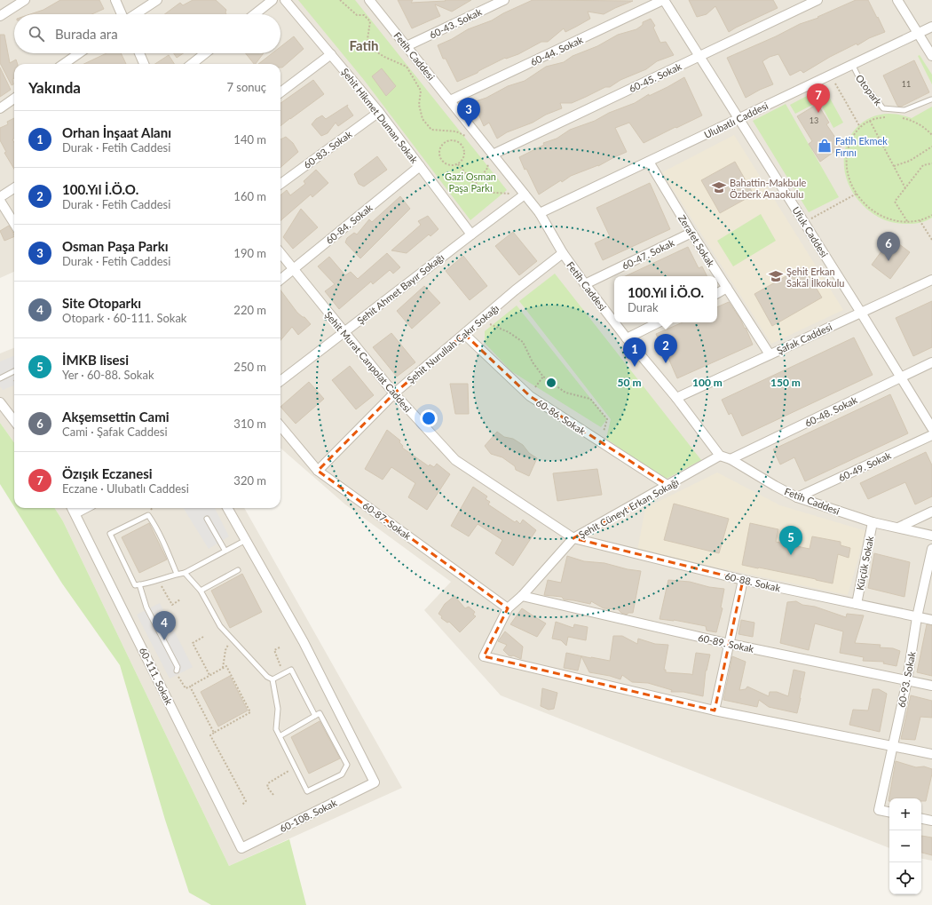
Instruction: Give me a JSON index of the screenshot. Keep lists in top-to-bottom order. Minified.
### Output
{"streets":{"street":["60-43. Sokak","60-44. Sokak","Fetih Caddesi","60-45. Sokak","Şehit Hikmet Duman Sokak","Ulubatlı Caddesi","60-83. Sokak","60-84. Sokak","Ufuk Caddesi","Zerafet Sokak","60-47. Sokak","Şehit Ahmet Bayır Sokağı","Şafak Caddesi","Şehit Nurullah Çakır Sokağı","Şehit Murat Canpolat Caddesi","60-48. Sokak","60-86. Sokak","60-49. Sokak","Şehit Cüneyt Erkan Sokağı","60-87. Sokak","Küçük Sokak","60-88. Sokak","60-89. Sokak","60-111. Sokak","60-93. Sokak","60-108. Sokak"],"lane":["Otopark"]},"crossings":[["60-43. Sokak","Fetih Caddesi"],["60-44. Sokak","Fetih Caddesi"],["60-44. Sokak","Ufuk Caddesi"],["Fetih Caddesi","60-45. Sokak"],["Fetih Caddesi","Ulubatlı Caddesi"],["Fetih Caddesi","60-47. Sokak"],["Fetih Caddesi","Şehit Ahmet Bayır Sokağı"],["Fetih Caddesi","Şafak Caddesi"],["Fetih Caddesi","Şehit Nurullah Çakır Sokağı"],["Fetih Caddesi","60-48. Sokak"],["Fetih Caddesi","60-49. Sokak"],["Fetih Caddesi","Şehit Cüneyt Erkan Sokağı"],["Fetih Caddesi","Küçük Sokak"],["60-45. Sokak","Ufuk Caddesi"],["Otopark","Ulubatlı Caddesi"],["Şehit Hikmet Duman Sokak","60-83. Sokak"],["Şehit Hikmet Duman Sokak","60-84. Sokak"],["Şehit Hikmet Duman Sokak","Şehit Ahmet Bayır Sokağı"],["Ulubatlı Caddesi","Ufuk Caddesi"],["Ulubatlı Caddesi","Zerafet Sokak"],["60-84. Sokak","Şehit Murat Canpolat Caddesi"],["Ufuk Caddesi","Şafak Caddesi"],["Ufuk Caddesi","60-48. Sokak"],["Zerafet Sokak","60-47. Sokak"],["Zerafet Sokak","Şafak Caddesi"],["Şehit Ahmet Bayır Sokağı","Şehit Murat Canpolat Caddesi"],["Şehit Nurullah Çakır Sokağı","Şehit Murat Canpolat Caddesi"],["Şehit Nurullah Çakır Sokağı","60-86. Sokak"],["Şehit Nurullah Çakır Sokağı","60-87. Sokak"],["Şehit Murat Canpolat Caddesi","Şehit Cüneyt Erkan Sokağı"],["Şehit Murat Canpolat Caddesi","60-88. Sokak"],["60-86. Sokak","Şehit Cüneyt Erkan Sokağı"],["Şehit Cüneyt Erkan Sokağı","60-87. Sokak"],["Şehit Cüneyt Erkan Sokağı","60-88. Sokak"],["Şehit Cüneyt Erkan Sokağı","60-89. Sokak"],["Küçük Sokak","60-88. Sokak"],["60-88. Sokak","60-93. Sokak"],["60-89. Sokak","60-93. Sokak"],["60-111. Sokak","60-108. Sokak"]],"districts":["Fatih"],"parks":["Gazi Osman Paşa Parkı"],"places":{"shop":["Fatih Ekmek Fırını"],"school or university":["Bahattin-Makbule Özberk Anaokulu","Şehit Erkan Sakal İlkokulu"]},"house_numbers":["11","13"],"page":{"search":"Burada ara","heading":["Yakında","7 sonuç"],"pins":["7","3","6","2","1","5","4"],"list":[{"mark":"1","name":"Orhan İnşaat Alanı","note":"Durak · Fetih Caddesi","value":"140 m"},{"mark":"2","name":"100.Yıl İ.Ö.O.","note":"Durak · Fetih Caddesi","value":"160 m"},{"mark":"3","name":"Osman Paşa Parkı","note":"Durak · Fetih Caddesi","value":"190 m"},{"mark":"4","name":"Site Otoparkı","note":"Otopark · 60-111. Sokak","value":"220 m"},{"mark":"5","name":"İMKB lisesi","note":"Yer · 60-88. Sokak","value":"250 m"},{"mark":"6","name":"Akşemsettin Cami","note":"Cami · Şafak Caddesi","value":"310 m"},{"mark":"7","name":"Özışık Eczanesi","note":"Eczane · Ulubatlı Caddesi","value":"320 m"}],"popup":["100.Yıl İ.Ö.O.","Durak"],"map_buttons":["+","−"]},"rings":["50 m","100 m","150 m"]}
